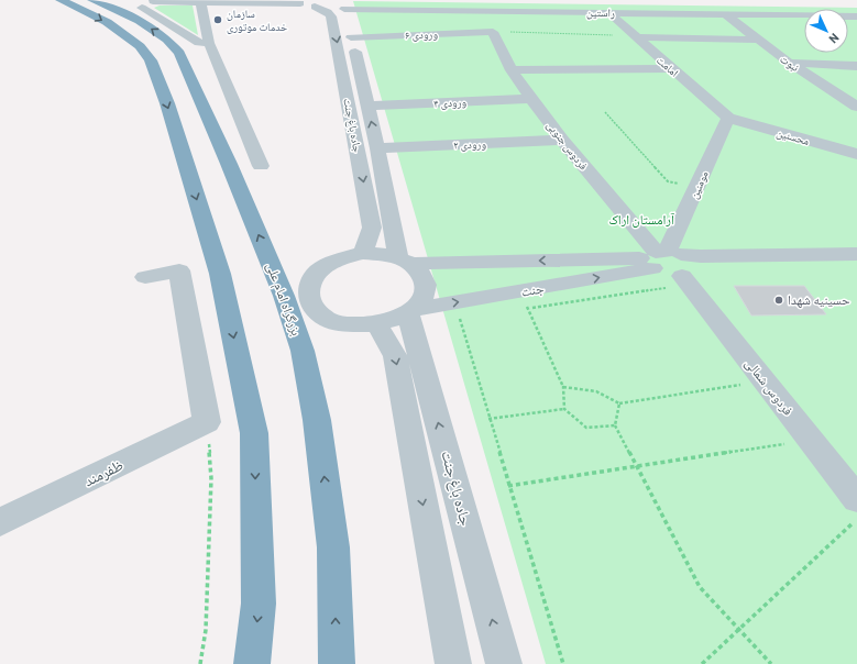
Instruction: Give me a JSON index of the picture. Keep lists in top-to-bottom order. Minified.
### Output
{"streets":{"highway":["بزرگراه امام علی"],"street":["راستین","ورودی ۶","نبوت","امامت","ورودی ۴","جاده باغ جنت","محسنین","ورودی ۲","فردوس جنوبی","مومنین","جنت","فردوس شمالی","ظفرمند"]},"crossings":[["راستین","نبوت"],["راستین","امامت"],["راستین","جاده باغ جنت"],["ورودی ۶","جاده باغ جنت"],["ورودی ۶","فردوس جنوبی"],["امامت","محسنین"],["امامت","مومنین"],["ورودی ۴","جاده باغ جنت"],["ورودی ۴","فردوس جنوبی"],["جاده باغ جنت","ورودی ۲"],["جاده باغ جنت","جنت"],["محسنین","مومنین"],["ورودی ۲","فردوس جنوبی"],["فردوس جنوبی","مومنین"],["فردوس جنوبی","جنت"],["فردوس جنوبی","فردوس شمالی"],["مومنین","جنت"],["مومنین","فردوس شمالی"],["جنت","فردوس شمالی"]],"parks":["آرامستان اراک"],"places":["سازمان خدمات موتوری","حسینیه شهدا"],"north":"bottom right"}
